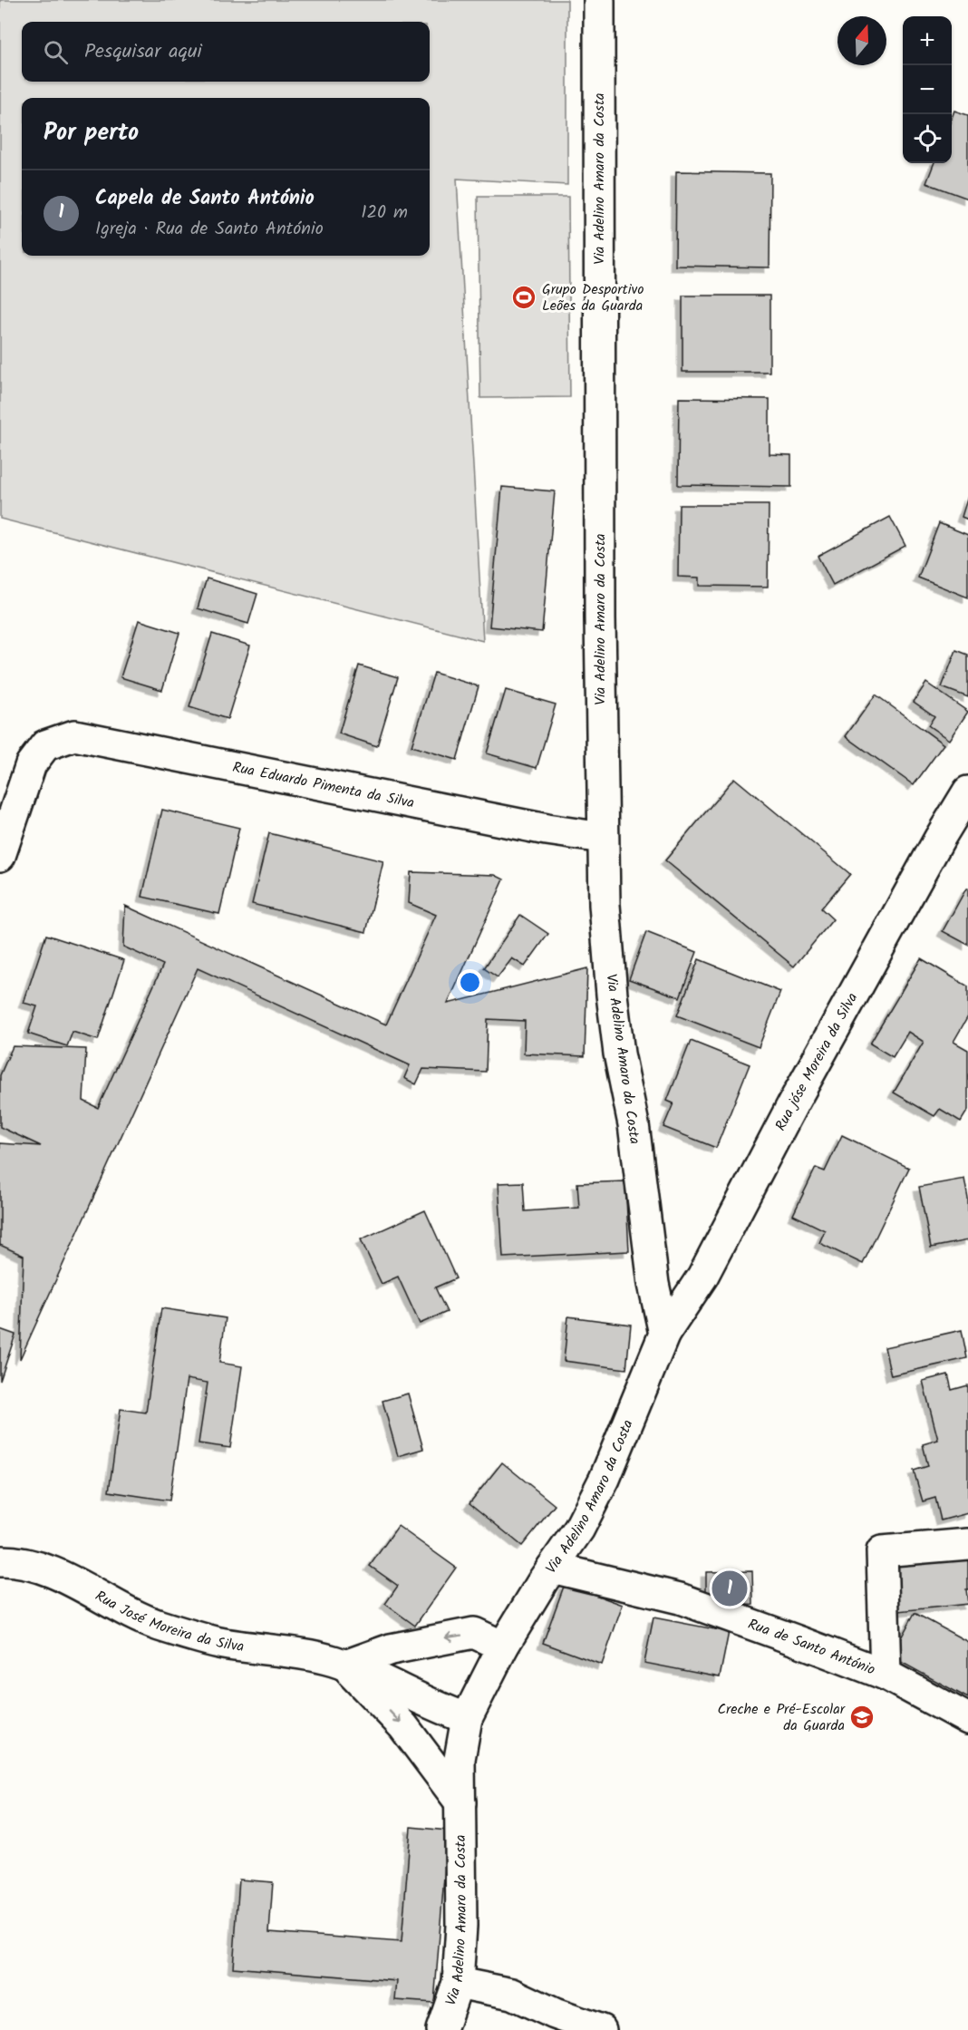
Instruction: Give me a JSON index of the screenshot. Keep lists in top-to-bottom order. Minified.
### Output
{"streets":{"street":["Via Adelino Amaro da Costa","Rua Eduardo Pimenta da Silva","Rua jóse Moreira da Silva","Rua José Moreira da Silva","Rua de Santo António"]},"crossings":[["Via Adelino Amaro da Costa","Rua Eduardo Pimenta da Silva"],["Via Adelino Amaro da Costa","Rua jóse Moreira da Silva"],["Via Adelino Amaro da Costa","Rua José Moreira da Silva"],["Via Adelino Amaro da Costa","Rua de Santo António"]],"places":{"sports":["Grupo Desportivo Leões da Guarda"],"school or university":["Creche e Pré-Escolar da Guarda"]},"north":"top","page":{"map_buttons":["+","−"],"search":"Pesquisar aqui","heading":"Por perto","list":[{"mark":"1","name":"Capela de Santo António","note":"Igreja · Rua de Santo António","value":"120 m"}],"pins":"1"}}
